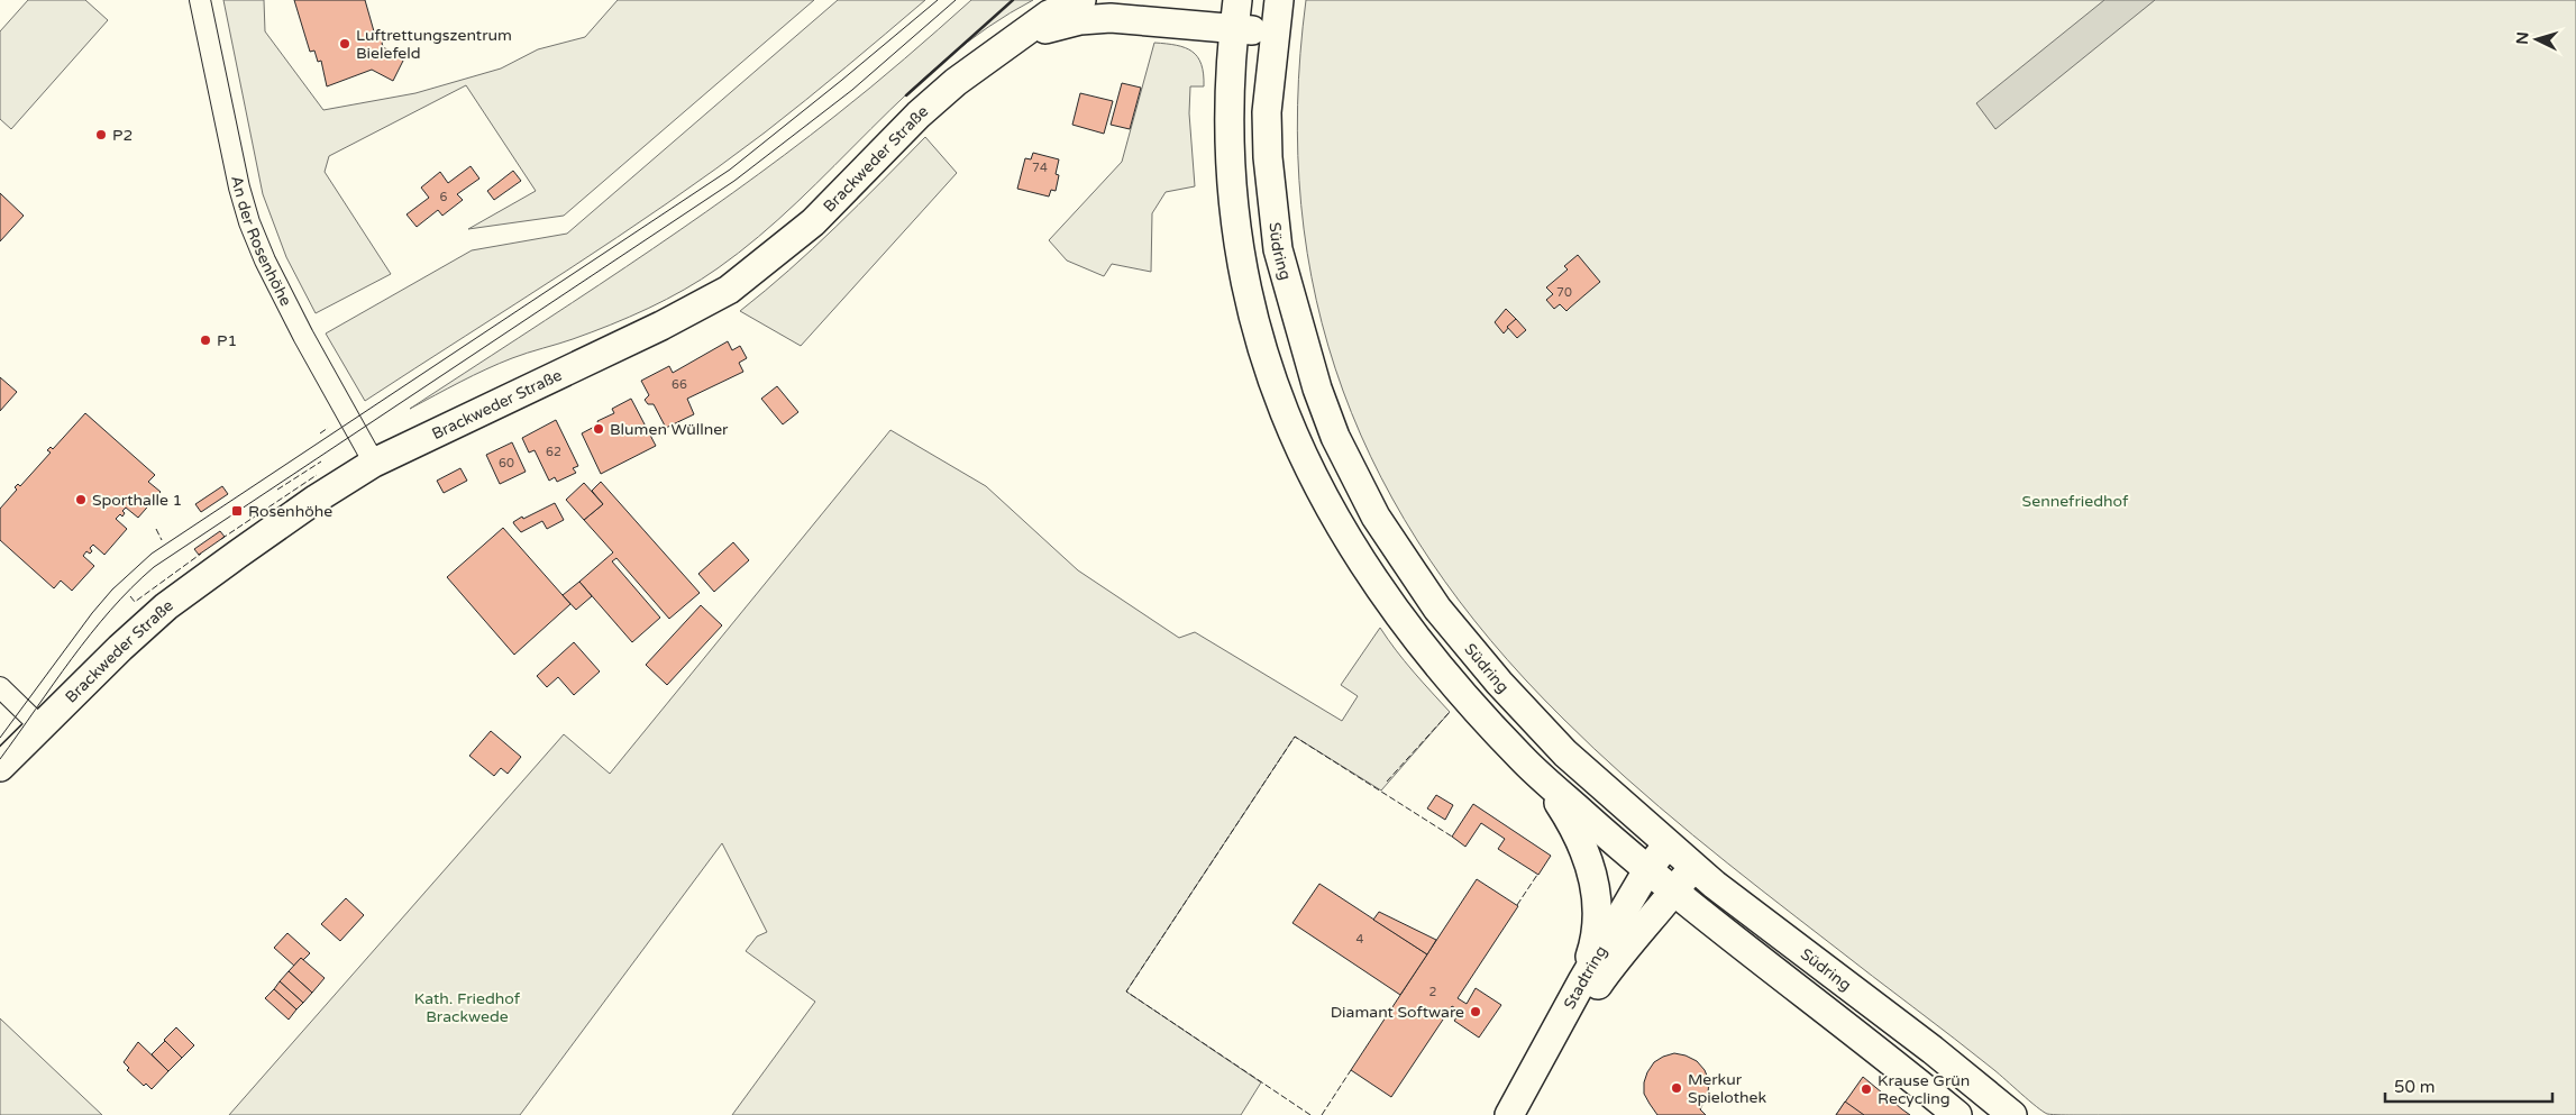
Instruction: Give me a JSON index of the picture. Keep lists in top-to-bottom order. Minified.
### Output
{"streets":{"main road":["Brackweder Straße","Südring","Stadtring"],"street":["An der Rosenhöhe"]},"crossings":[["Brackweder Straße","An der Rosenhöhe"],["Brackweder Straße","Südring"],["Südring","Stadtring"]],"parks":["Sennefriedhof","Kath. Friedhof Brackwede"],"places":{"other":["Luftrettungszentrum Bielefeld","P2","P1","Blumen Wüllner","Sporthalle 1","Diamant Software","Merkur Spielothek","Krause Grün Recycling"],"transit":["Rosenhöhe"]},"house_numbers":["74","6","70","66","62","60","4","2"],"scale_bar":"50 m","north":"left"}
